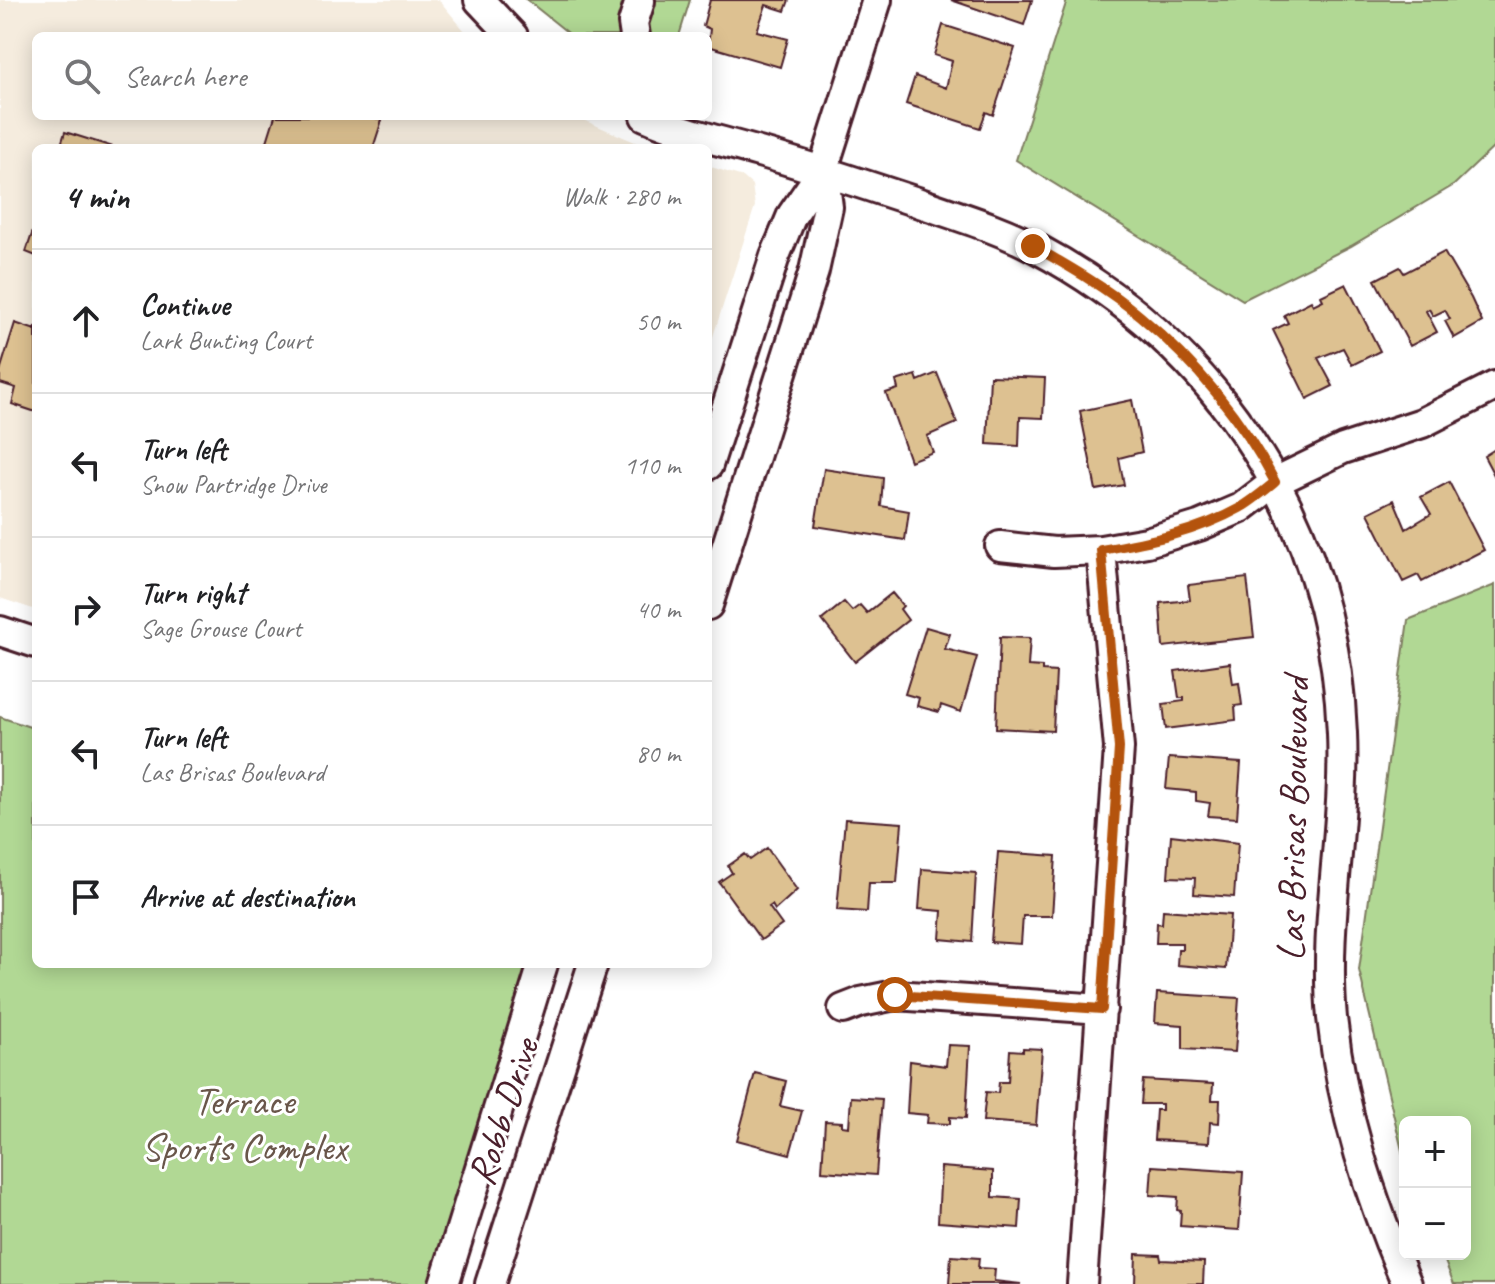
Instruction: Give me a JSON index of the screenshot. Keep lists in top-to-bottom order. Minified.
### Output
{"streets":{"street":["Las Brisas Boulevard","Robb Drive"]},"parks":["Terrace Sports Complex"],"page":{"search":"Search here","heading":["4 min","Walk · 280 m"],"list":[["Continue","Lark Bunting Court","50 m"],["Turn left","Snow Partridge Drive","110 m"],["Turn right","Sage Grouse Court","40 m"],["Turn left","Las Brisas Boulevard","80 m"],"Arrive at destination"],"map_buttons":["+","−"]}}
